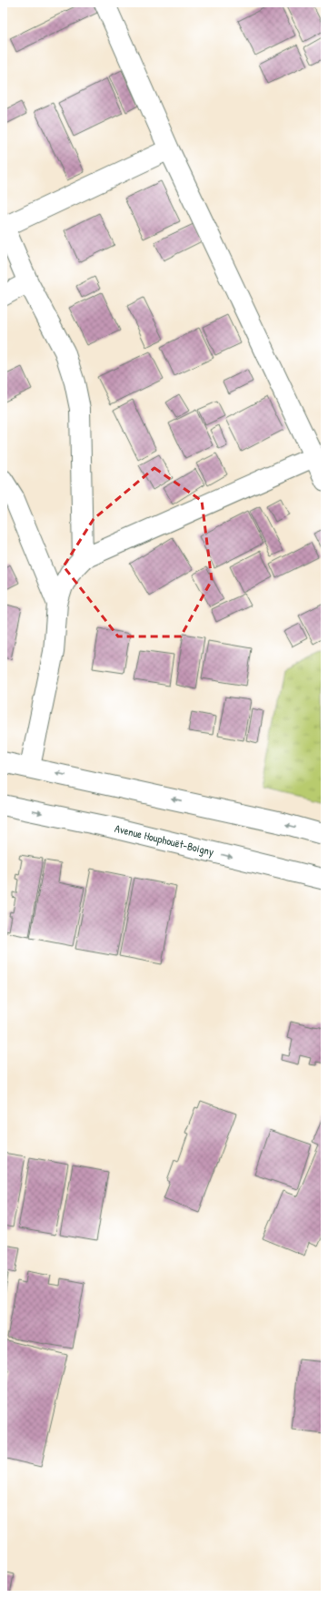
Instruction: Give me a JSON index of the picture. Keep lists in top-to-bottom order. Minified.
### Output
{"streets":{"main road":["Avenue Houphouët-Boigny"]}}
